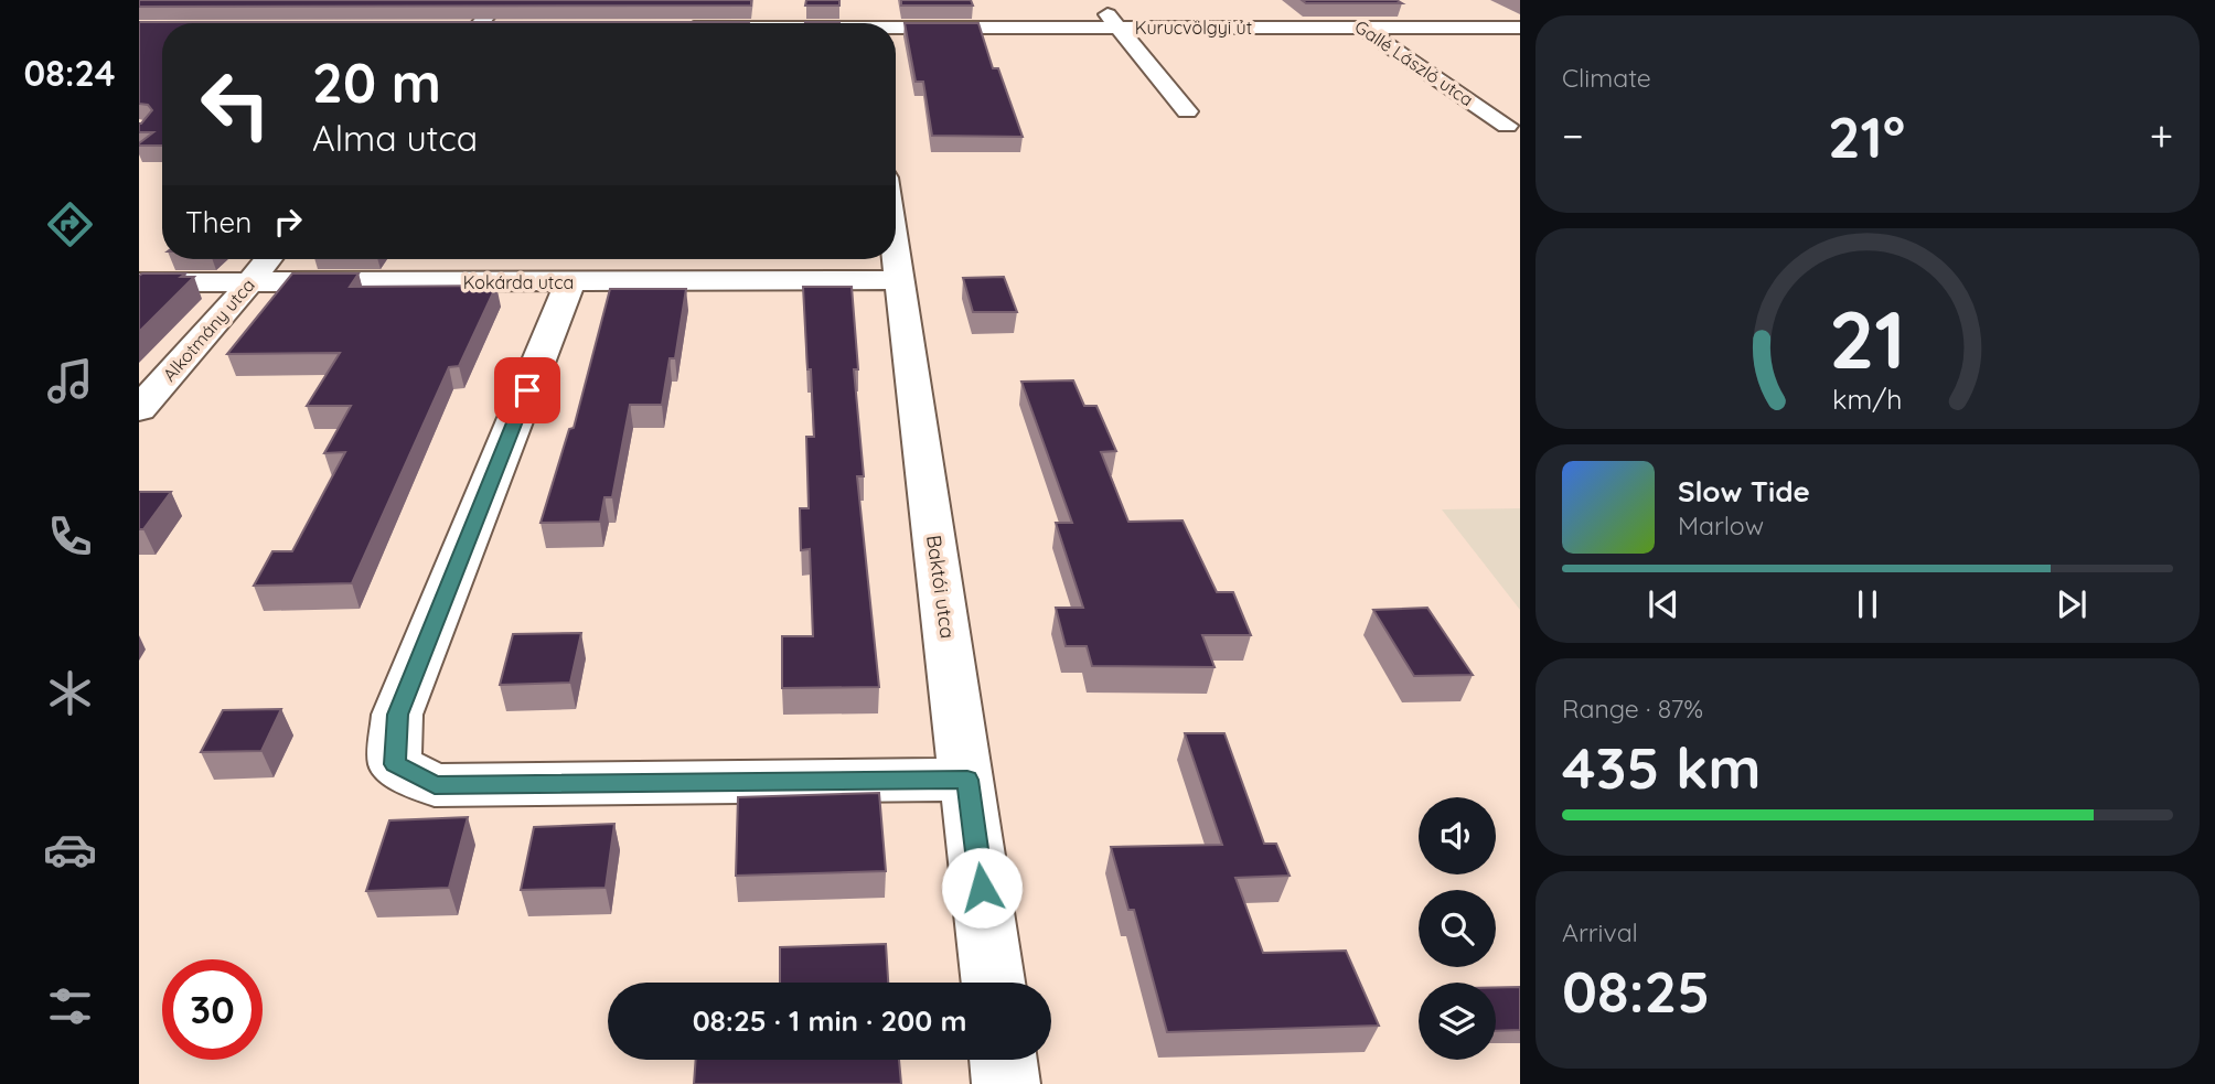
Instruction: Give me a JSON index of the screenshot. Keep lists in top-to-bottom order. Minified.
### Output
{"streets":{"street":["Kurucvölgyi út","Gallé László utca","Kokárda utca","Alkotmány utca","Baktói utca"]},"crossings":[["Kurucvölgyi út","Gallé László utca"],["Kokárda utca","Alkotmány utca"],["Kokárda utca","Baktói utca"]],"page":{"tabs":"08:24","tile":["Climate",["Range · 87%","435 km"],["Arrival","08:25"]],"turn":["20 m","Alma utca"],"heat":["−","21°","+"],"then":"Then","song":["Slow Tide","Marlow"],"limit":"30","trip":"08:25 · 1 min · 200 m","gauge":["21","km/h"]}}
